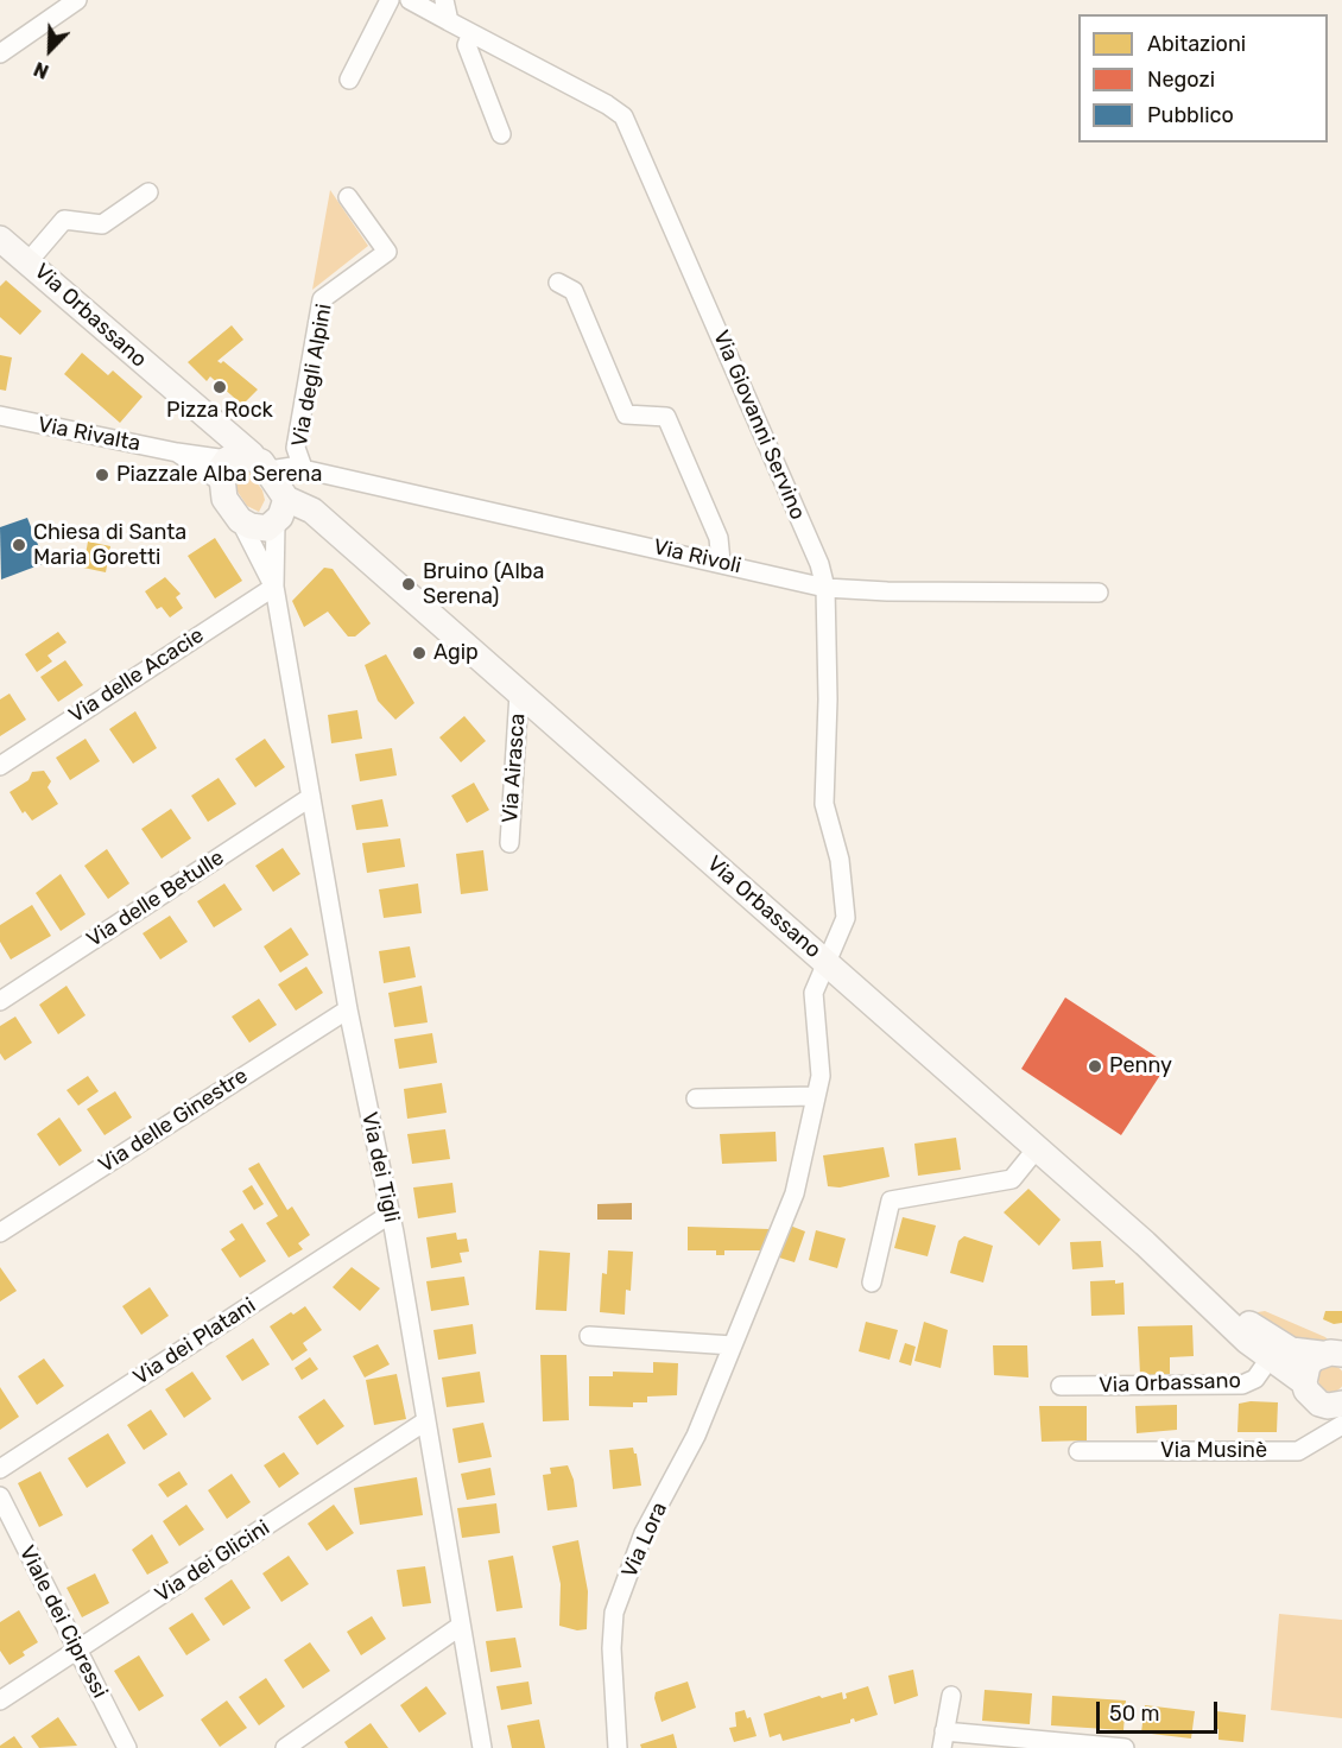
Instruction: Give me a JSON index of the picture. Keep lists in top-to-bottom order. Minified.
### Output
{"streets":{"main road":["Via Orbassano"],"street":["Via degli Alpini","Via Giovanni Servino","Via Rivalta","Via Rivoli","Via delle Acacie","Via Airasca","Via delle Betulle","Via delle Ginestre","Via dei Tigli","Via dei Platani","Via Musinè","Via Lora","Via dei Glicini","Viale dei Cipressi"]},"crossings":[["Via Orbassano","Via Giovanni Servino"],["Via Orbassano","Via Rivalta"],["Via Orbassano","Via Rivoli"],["Via Orbassano","Via Airasca"],["Via Orbassano","Via dei Tigli"],["Via Orbassano","Via Musinè"],["Via Orbassano","Via Lora"],["Via degli Alpini","Via Rivoli"],["Via Giovanni Servino","Via Rivoli"],["Via Giovanni Servino","Via Lora"],["Via Rivalta","Via Rivoli"],["Via delle Acacie","Via dei Tigli"],["Via delle Betulle","Via dei Tigli"],["Via delle Ginestre","Via dei Tigli"],["Via dei Tigli","Via dei Platani"],["Via dei Tigli","Via dei Glicini"],["Via dei Glicini","Viale dei Cipressi"]],"places":["Pizza Rock","Piazzale Alba Serena","Chiesa di Santa Maria Goretti","Bruino (Alba Serena)","Agip","Penny"],"legend":["Abitazioni","Negozi","Pubblico"],"scale_bar":"50 m","north":"bottom left"}
